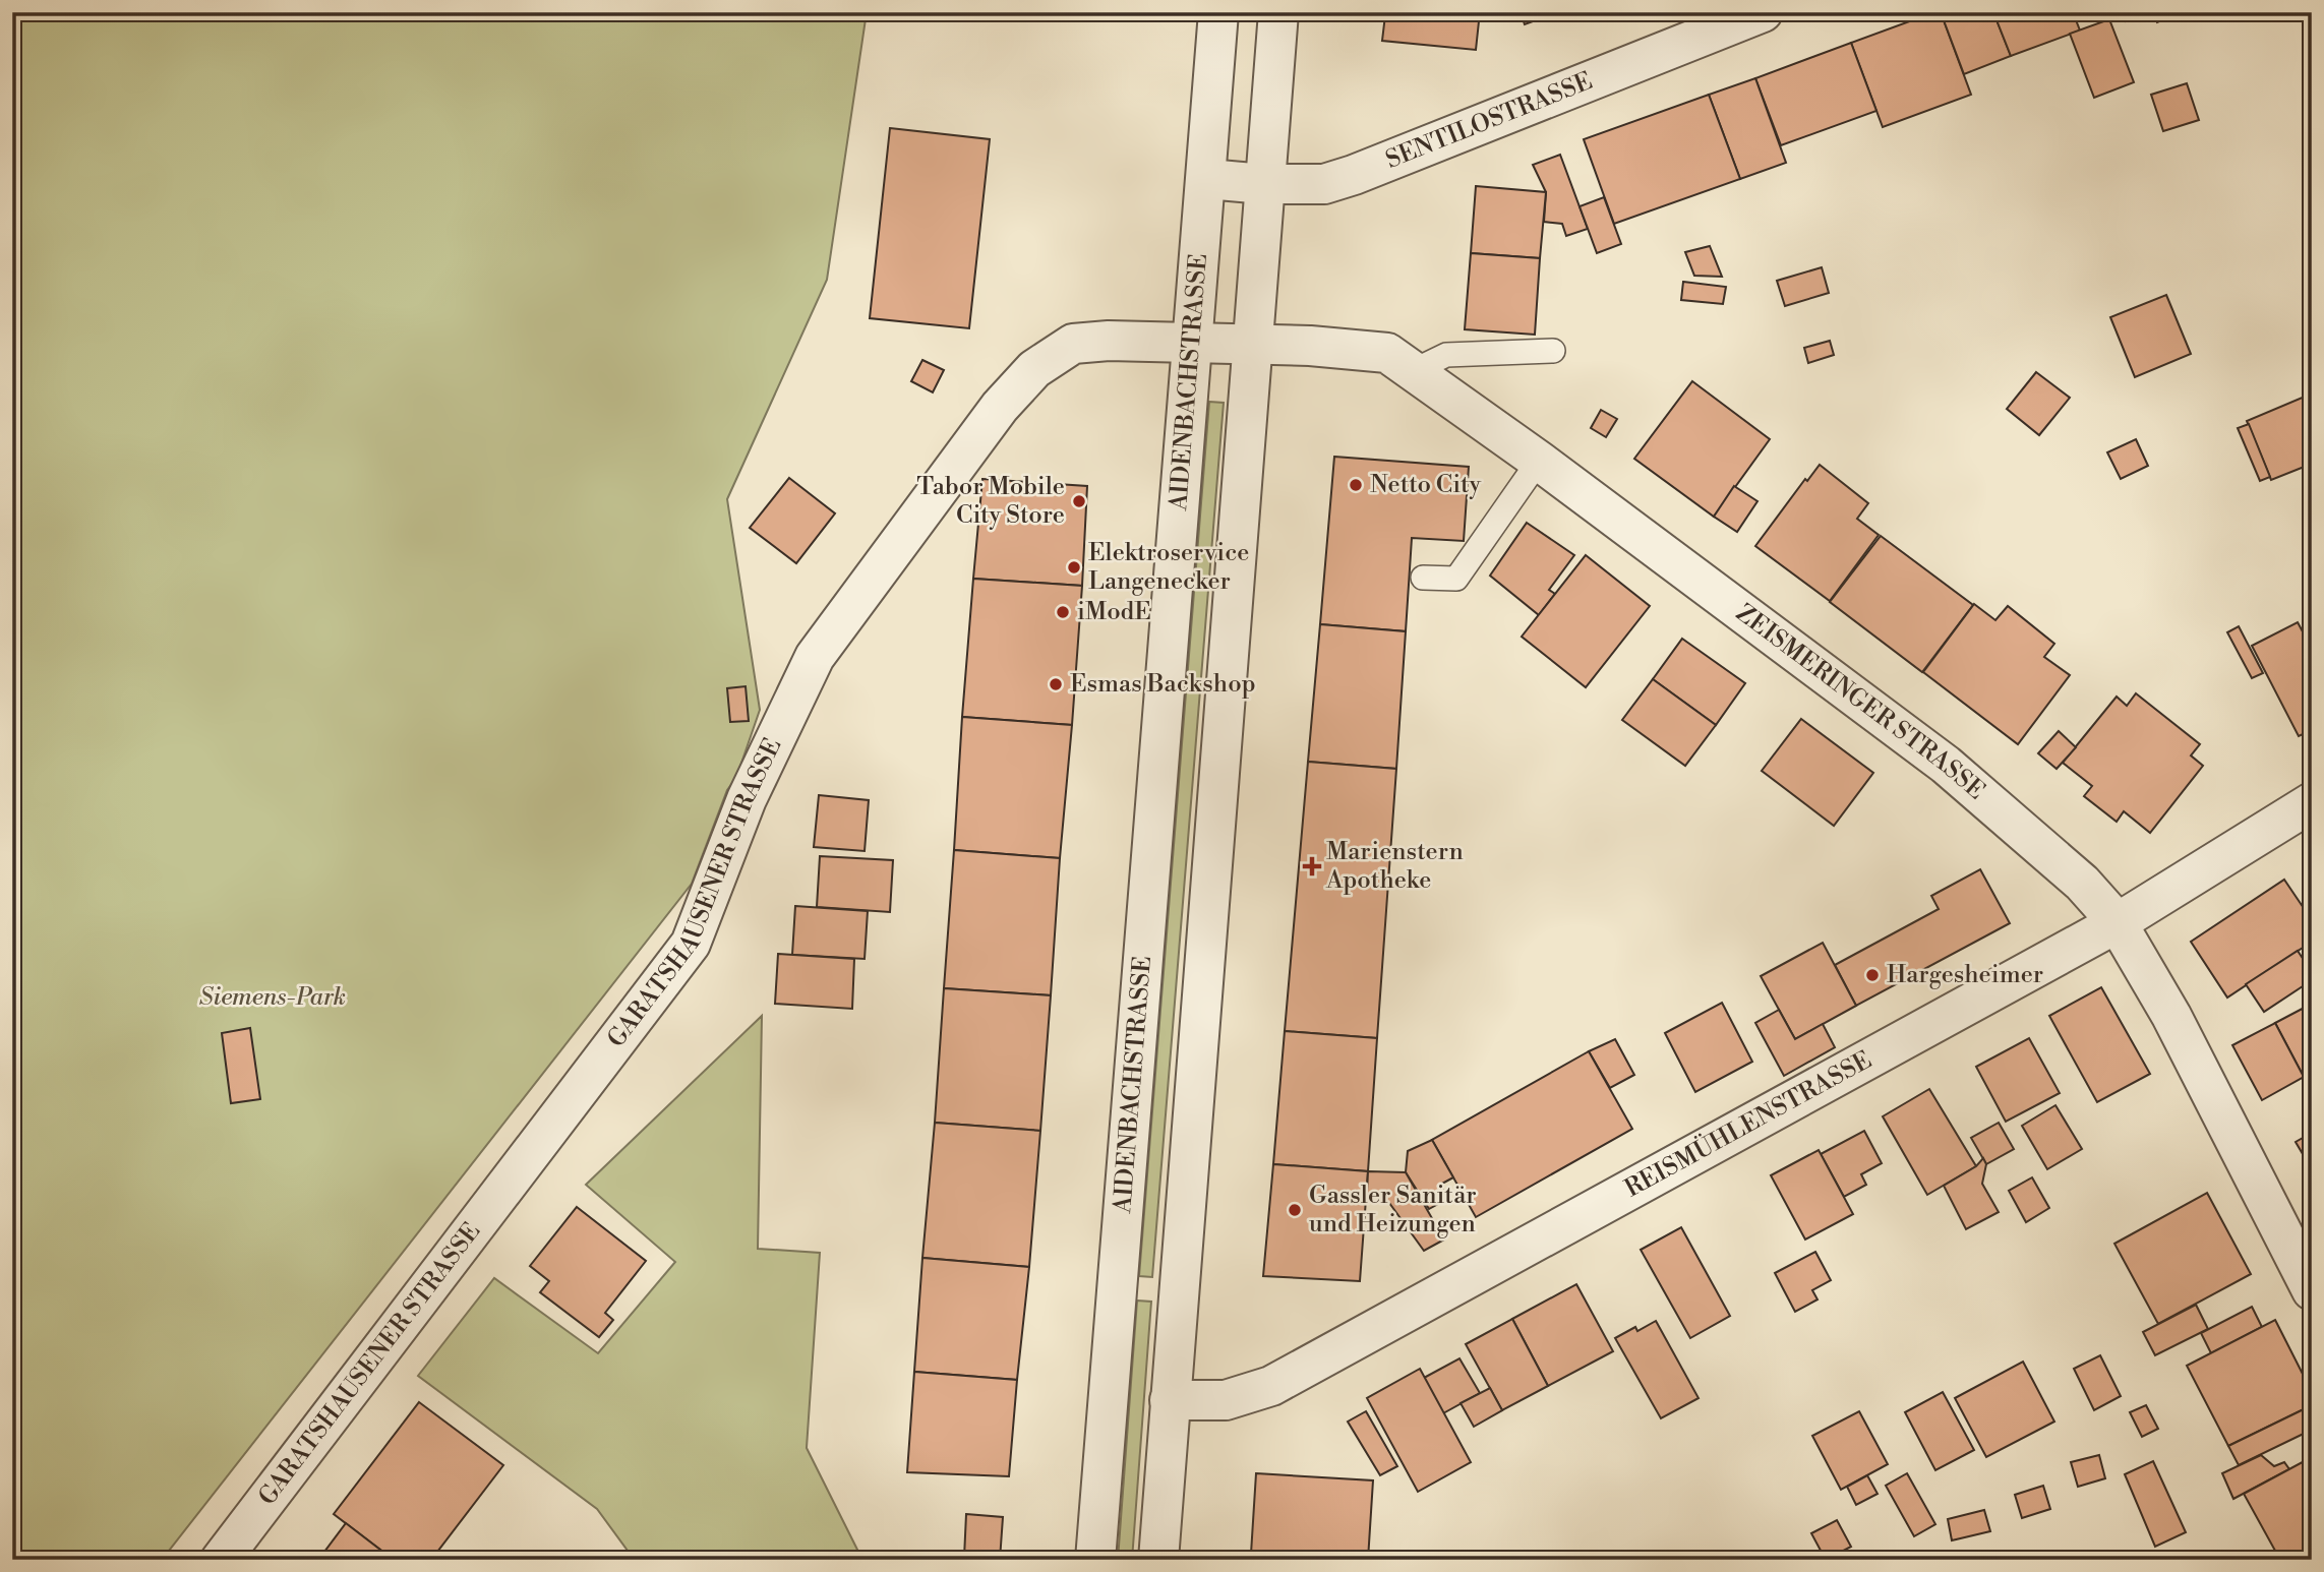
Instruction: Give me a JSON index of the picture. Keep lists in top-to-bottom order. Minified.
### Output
{"streets":{"street":["SENTILOSTRASSE","AIDENBACHSTRASSE","ZEISMERINGER STRASSE","GARATSHAUSENER STRASSE","REISMÜHLENSTRASSE"]},"crossings":[["SENTILOSTRASSE","AIDENBACHSTRASSE"],["AIDENBACHSTRASSE","ZEISMERINGER STRASSE"],["AIDENBACHSTRASSE","GARATSHAUSENER STRASSE"],["AIDENBACHSTRASSE","REISMÜHLENSTRASSE"],["ZEISMERINGER STRASSE","GARATSHAUSENER STRASSE"],["ZEISMERINGER STRASSE","REISMÜHLENSTRASSE"]],"parks":["Siemens-Park"],"places":{"other":["Netto City","Tabor Mobile City Store","Elektroservice Langenecker","iModE","Esmas Backshop","Hargesheimer","Gassler Sanitär und Heizungen"],"health":["Marienstern Apotheke"]}}
